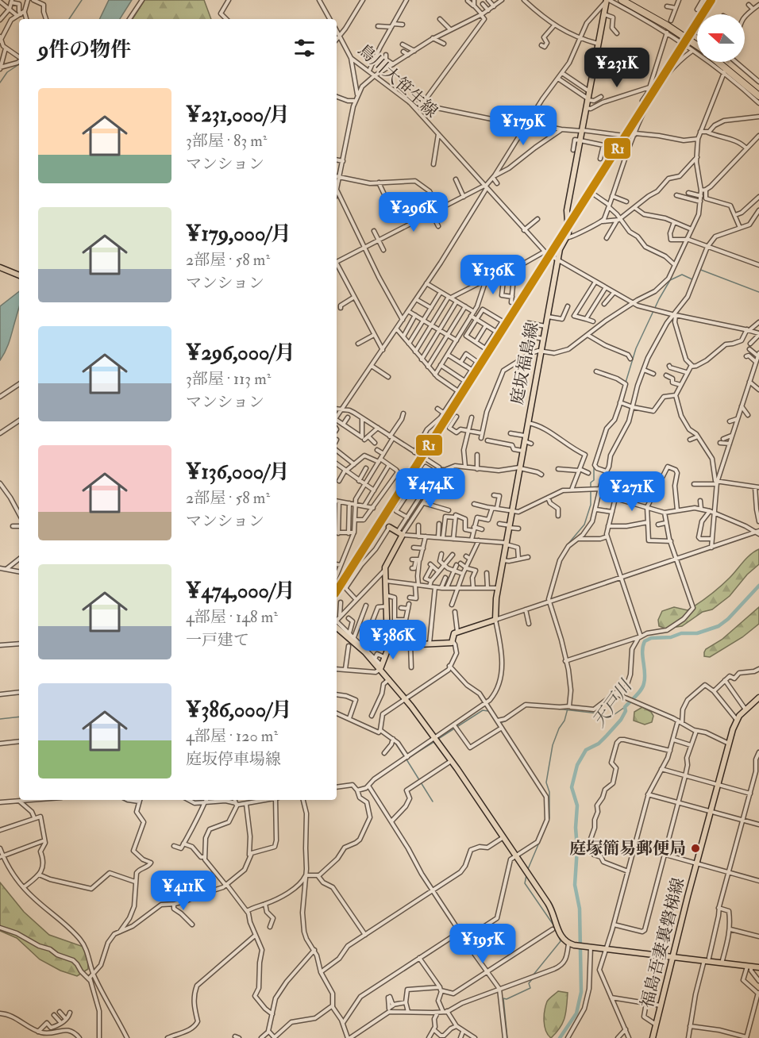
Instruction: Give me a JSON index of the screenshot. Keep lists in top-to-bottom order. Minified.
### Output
{"streets":{"main road":["庭坂福島線","福島吾妻裏磐梯線"],"street":["鳥川大笹生線"]},"crossings":[["鳥川大笹生線","庭坂福島線"]],"water":["天戸川"],"places":["庭塚簡易郵便局"],"lines":["transit line R1"],"north":"left","page":{"heading":"9件の物件","price":["¥231K","¥179K","¥296K","¥136K","¥474K","¥271K","¥386K","¥411K","¥195K"],"list":[{"name":"¥231,000/月","note":"3部屋 · 83 m² · マンション"},{"name":"¥179,000/月","note":"2部屋 · 58 m² · マンション"},{"name":"¥296,000/月","note":"3部屋 · 113 m² · マンション"},{"name":"¥136,000/月","note":"2部屋 · 58 m² · マンション"},{"name":"¥474,000/月","note":"4部屋 · 148 m² · 一戸建て"},{"name":"¥386,000/月","note":"4部屋 · 120 m² · 庭坂停車場線"}]}}
